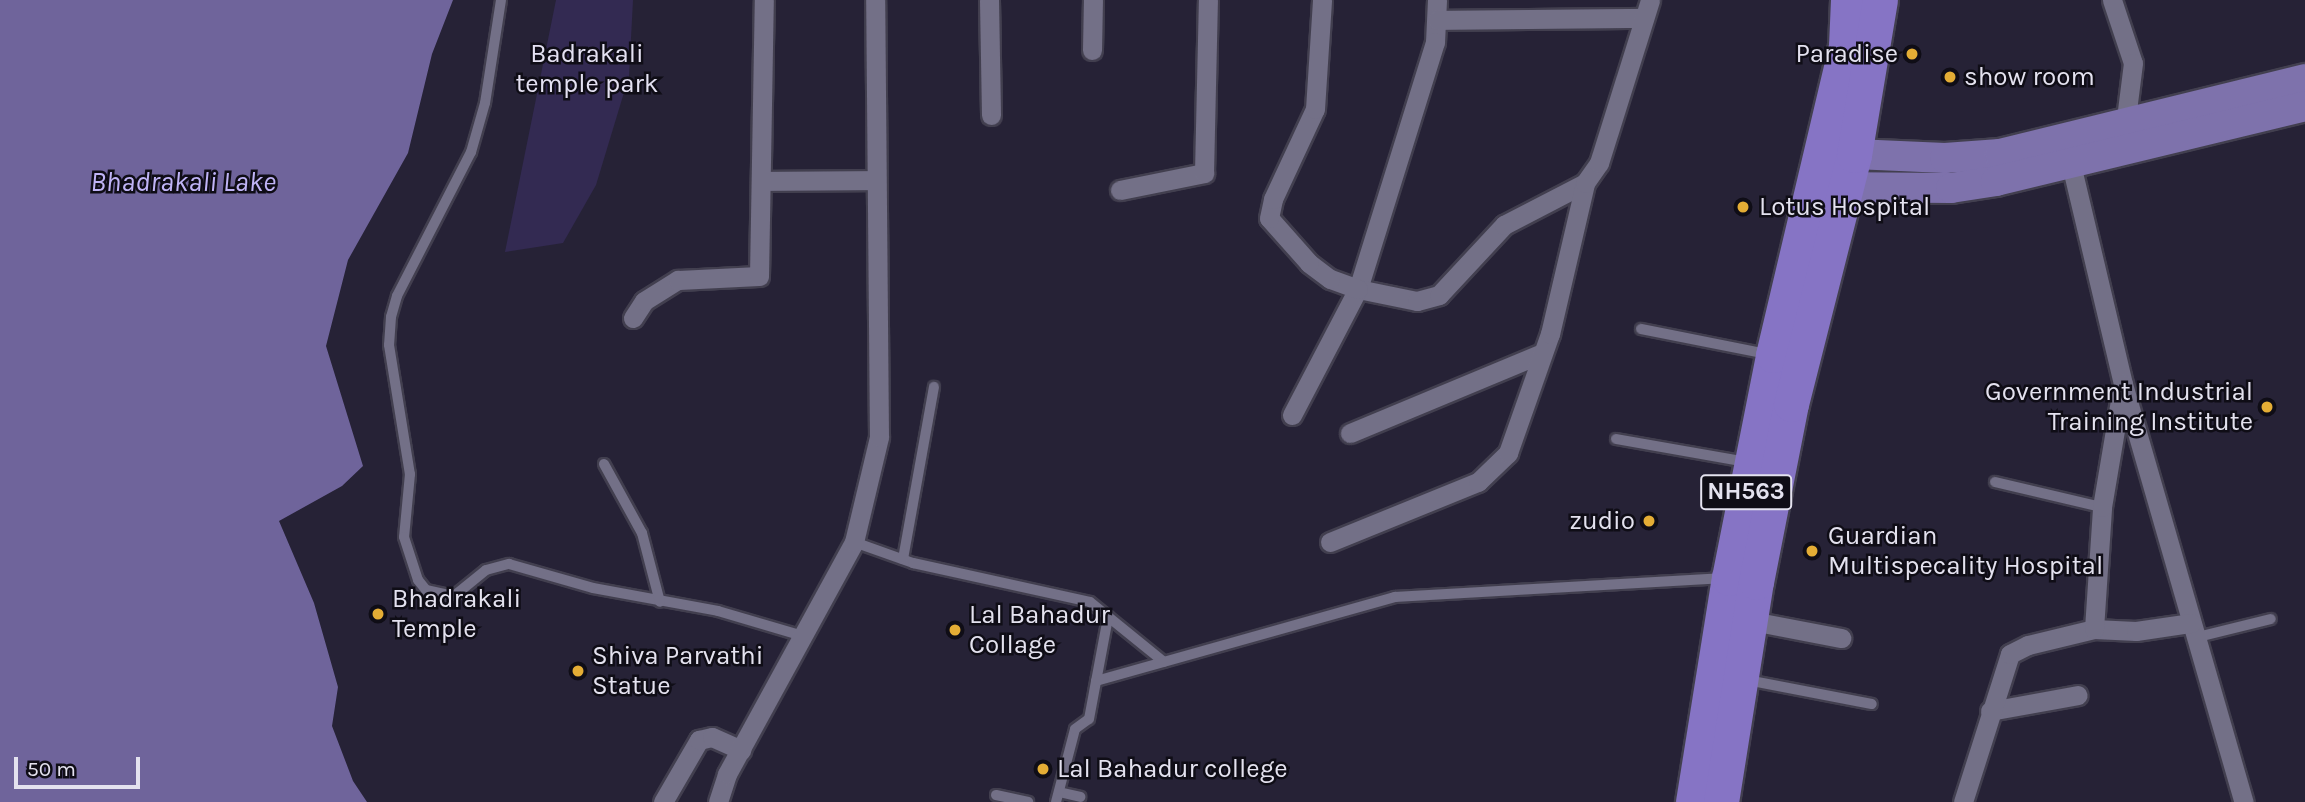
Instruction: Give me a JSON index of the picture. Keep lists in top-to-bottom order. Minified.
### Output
{"streets":{"highway":["NH563"]},"water":["Bhadrakali Lake"],"parks":["Badrakali temple park"],"places":["Paradise","show room","Lotus Hospital","Government Industrial Training Institute","zudio","Guardian Multispecality Hospital","Bhadrakali Temple","Lal Bahadur Collage","Shiva Parvathi Statue","Lal Bahadur college"],"scale_bar":"50 m"}
